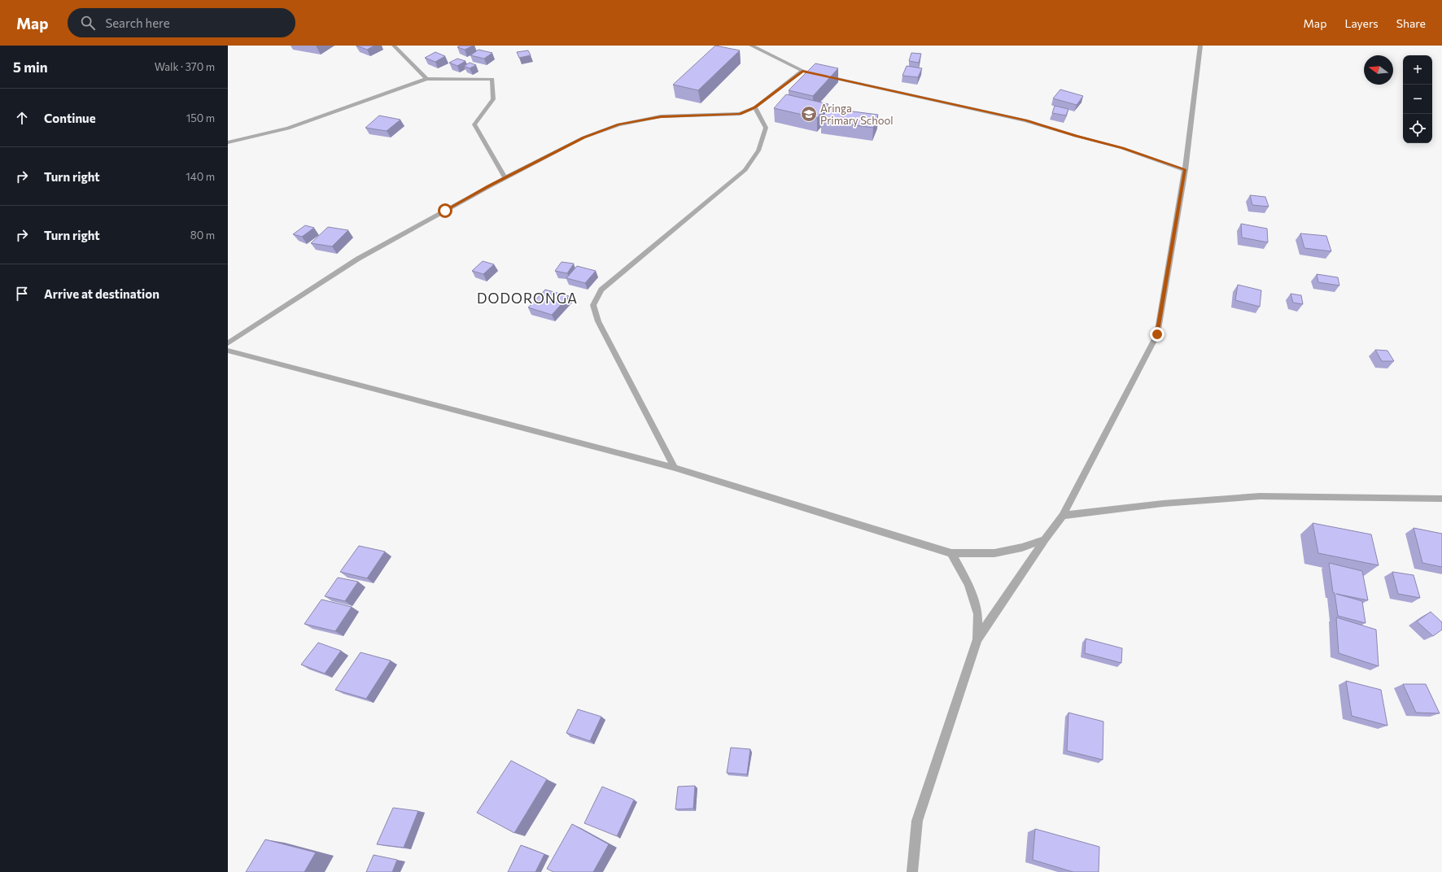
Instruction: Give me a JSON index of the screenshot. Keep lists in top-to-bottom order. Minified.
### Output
{"districts":["DODORONGA"],"places":{"school or university":["Aringa Primary School"]},"north":"left","page":{"header":"Map","search":"Search here","nav":["Map","Layers","Share"],"heading":["5 min","Walk · 370 m"],"map_buttons":["+","−"],"list":[["Continue","150 m"],["Turn right","140 m"],["Turn right","80 m"],"Arrive at destination"]}}
